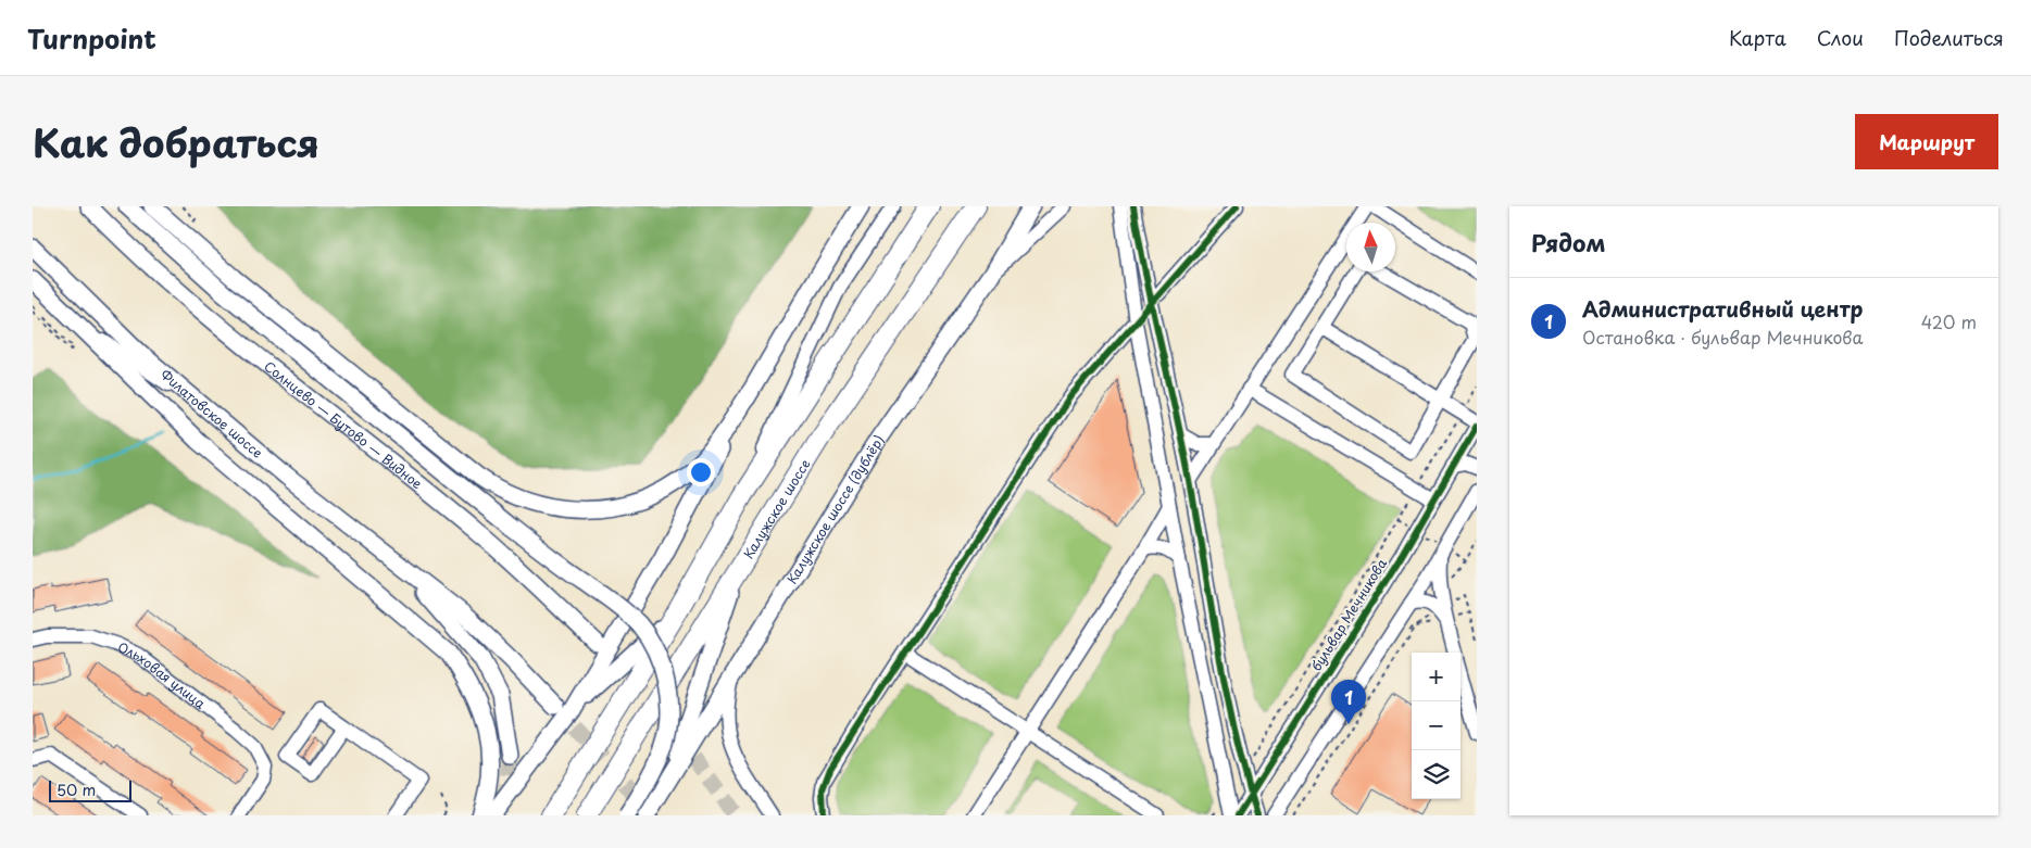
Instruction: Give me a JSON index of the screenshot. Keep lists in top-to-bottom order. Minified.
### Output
{"streets":{"highway":["Калужское шоссе"],"main road":["Филатовское шоссе","Солнцево — Бутово — Видное","Калужское шоссе (дублёр)"],"street":["бульвар Мечникова","Ольховая улица"]},"scale_bar":"50 m","north":"top","page":{"header":"Turnpoint","nav":["Карта","Слои","Поделиться"],"title":"Как добраться","buttons":"Маршрут","heading":"Рядом","list":[{"mark":"1","name":"Административный центр","note":"Остановка · бульвар Мечникова","value":"420 m"}],"map_buttons":["+","−"],"pins":"1","scale":"50 m"}}
